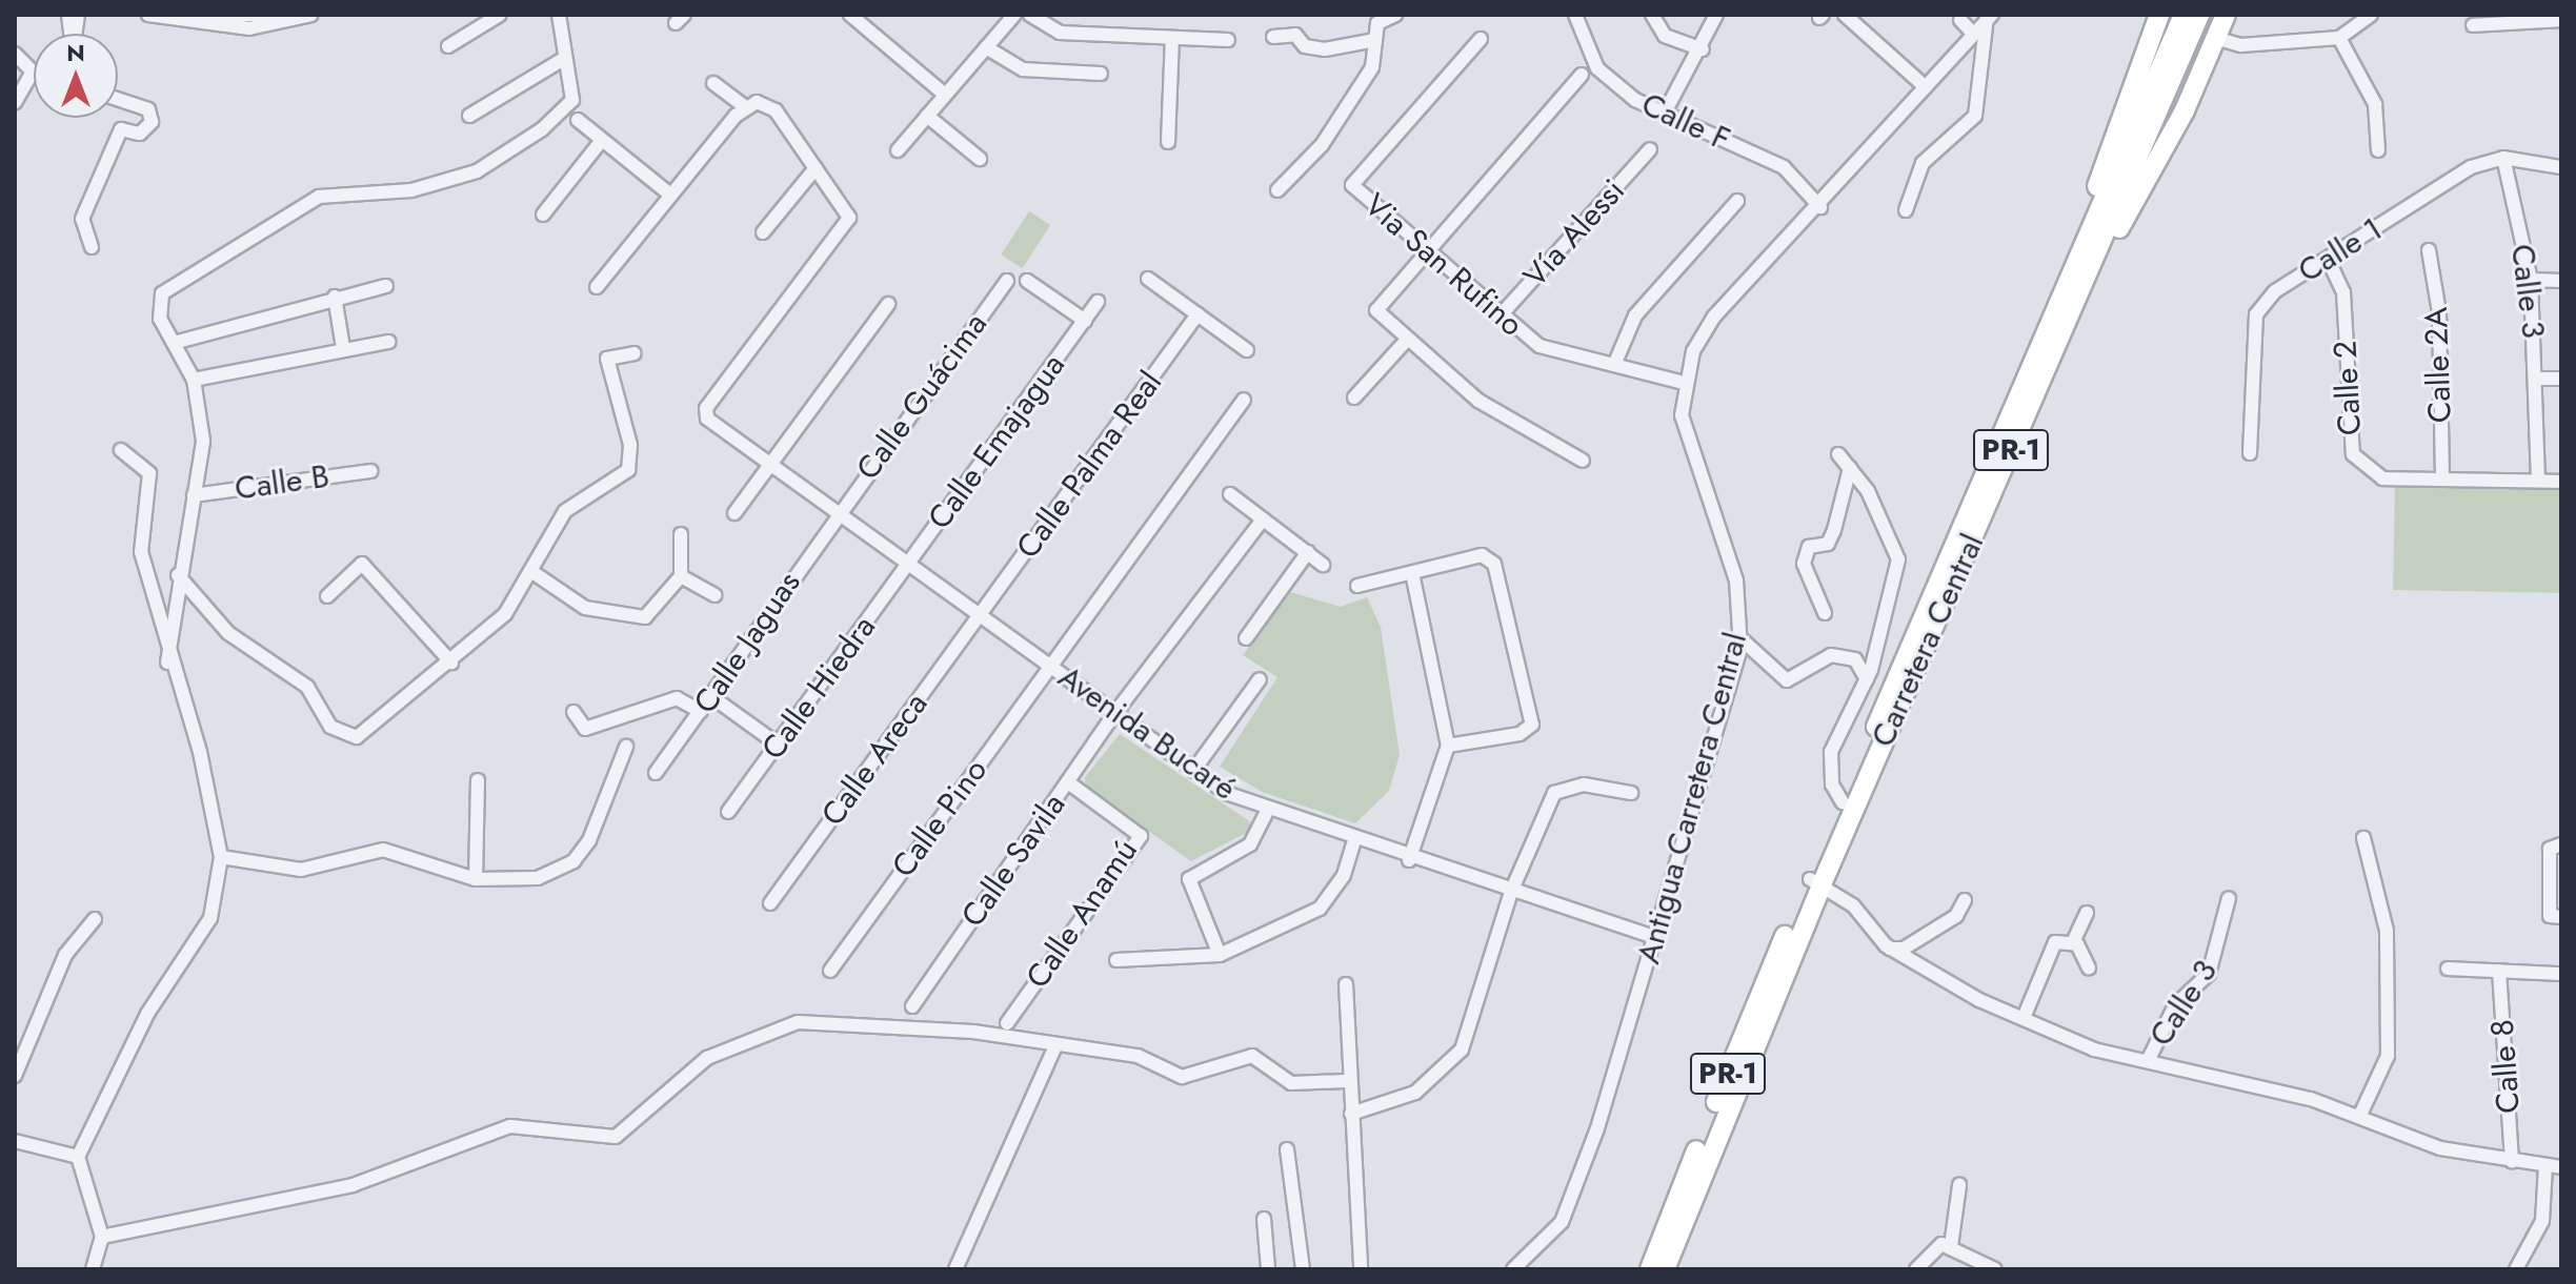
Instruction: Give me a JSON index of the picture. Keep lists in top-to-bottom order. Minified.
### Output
{"streets":{"highway":["PR-1","Carretera Central"],"street":["Calle F","Vía Alessi","Calle 1","Via San Rufino","Calle 3","Calle 2A","Calle 2","Calle Guácima","Calle Emajagua","Calle Palma Real","Calle B","Calle Jaguas","Calle Hiedra","Avenida Bucaré","Calle Areca","Antigua Carretera Central","Calle Pino","Calle Savila","Calle Anamú","Calle 8"]},"crossings":[["Calle F","Antigua Carretera Central"],["Vía Alessi","Via San Rufino"],["Calle 1","Calle 3"],["Calle 1","Calle 2"],["Via San Rufino","Antigua Carretera Central"],["Calle 3","Calle 2"],["Calle 2A","Calle 2"],["Calle Guácima","Calle Jaguas"],["Calle Guácima","Avenida Bucaré"],["Calle Emajagua","Calle Hiedra"],["Calle Emajagua","Avenida Bucaré"],["Calle Palma Real","Avenida Bucaré"],["Calle Palma Real","Calle Areca"],["Calle Jaguas","Avenida Bucaré"],["Calle Hiedra","Avenida Bucaré"],["Avenida Bucaré","Calle Areca"],["Avenida Bucaré","Antigua Carretera Central"],["Avenida Bucaré","Calle Pino"],["Avenida Bucaré","Calle Savila"],["Calle Savila","Calle Anamú"]],"north":"top"}
